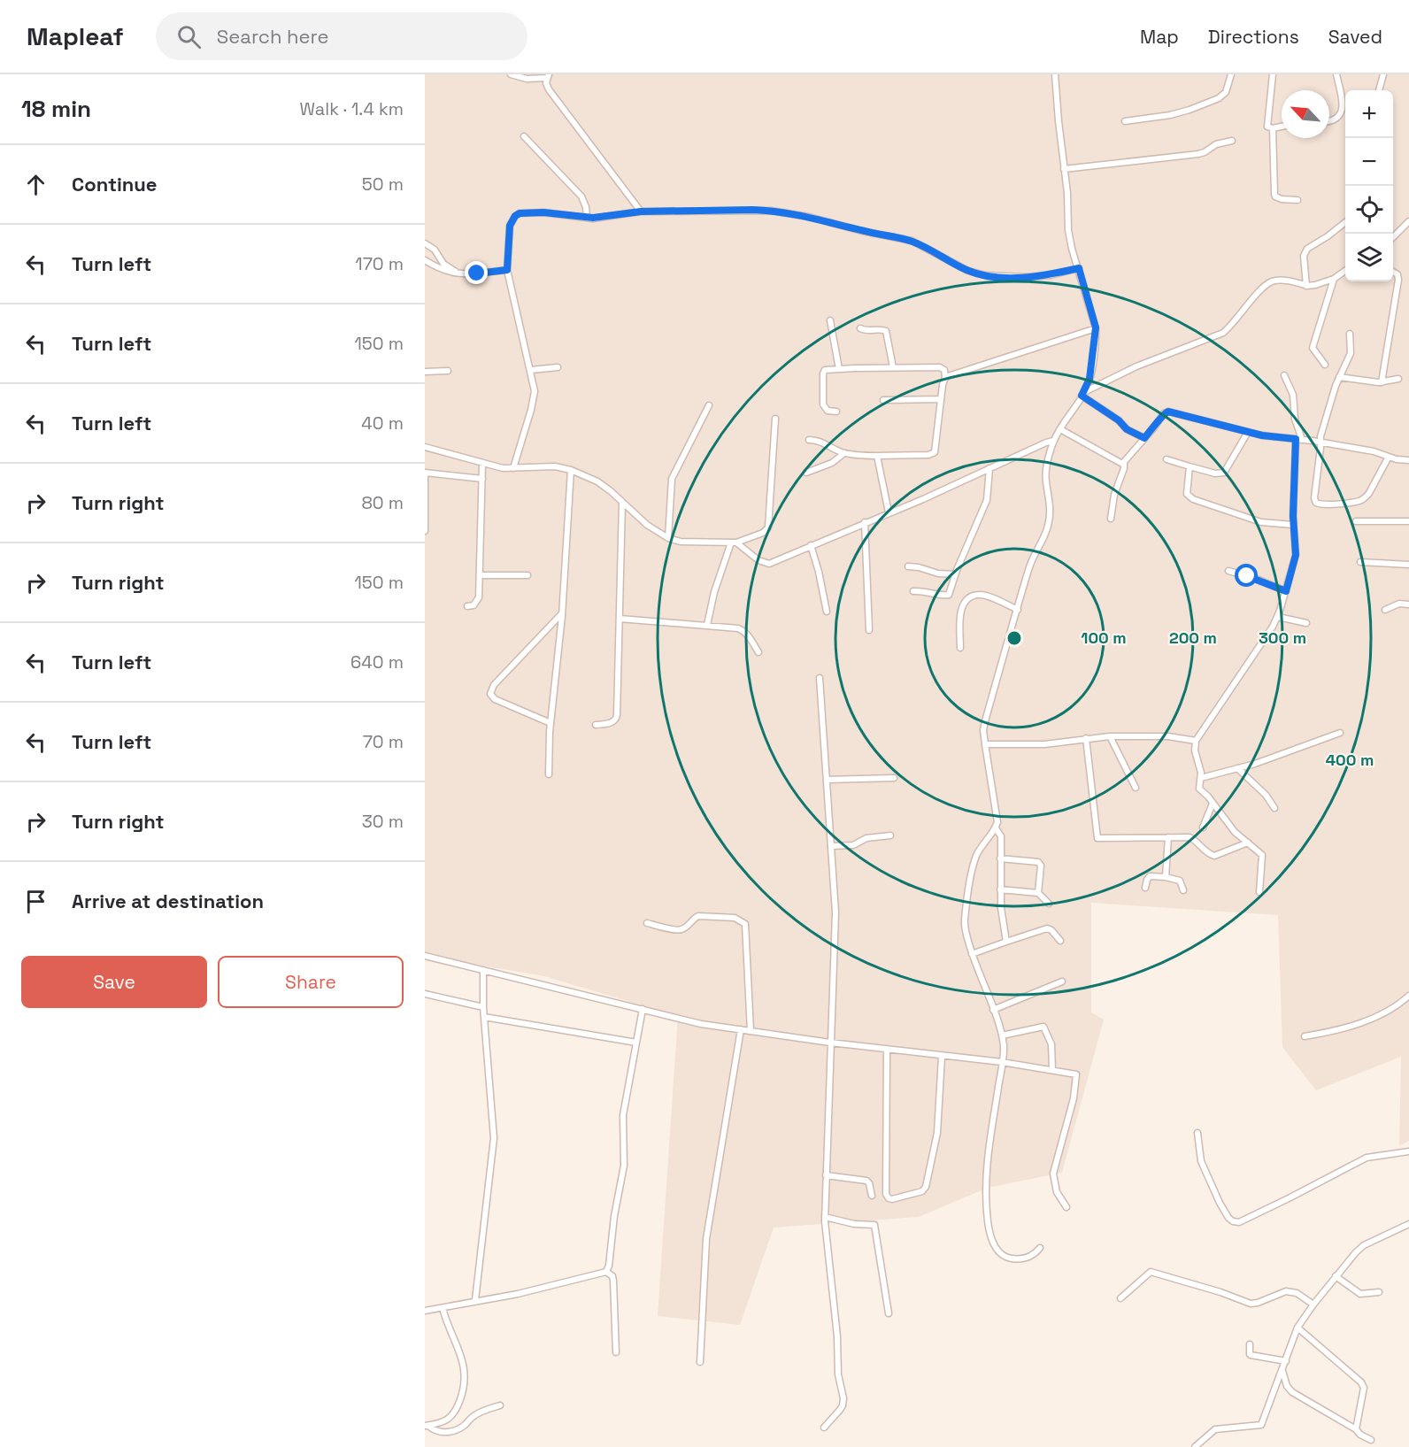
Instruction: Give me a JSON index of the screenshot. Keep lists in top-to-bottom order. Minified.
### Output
{"north":"top left","page":{"header":"Mapleaf","search":"Search here","nav":["Map","Directions","Saved"],"heading":["18 min","Walk · 1.4 km"],"map_buttons":["+","−"],"list":[["Continue","50 m"],["Turn left","170 m"],["Turn left","150 m"],["Turn left","40 m"],["Turn right","80 m"],["Turn right","150 m"],["Turn left","640 m"],["Turn left","70 m"],["Turn right","30 m"],"Arrive at destination"],"buttons":["Save","Share"]},"rings":["100 m","200 m","300 m","400 m"]}
